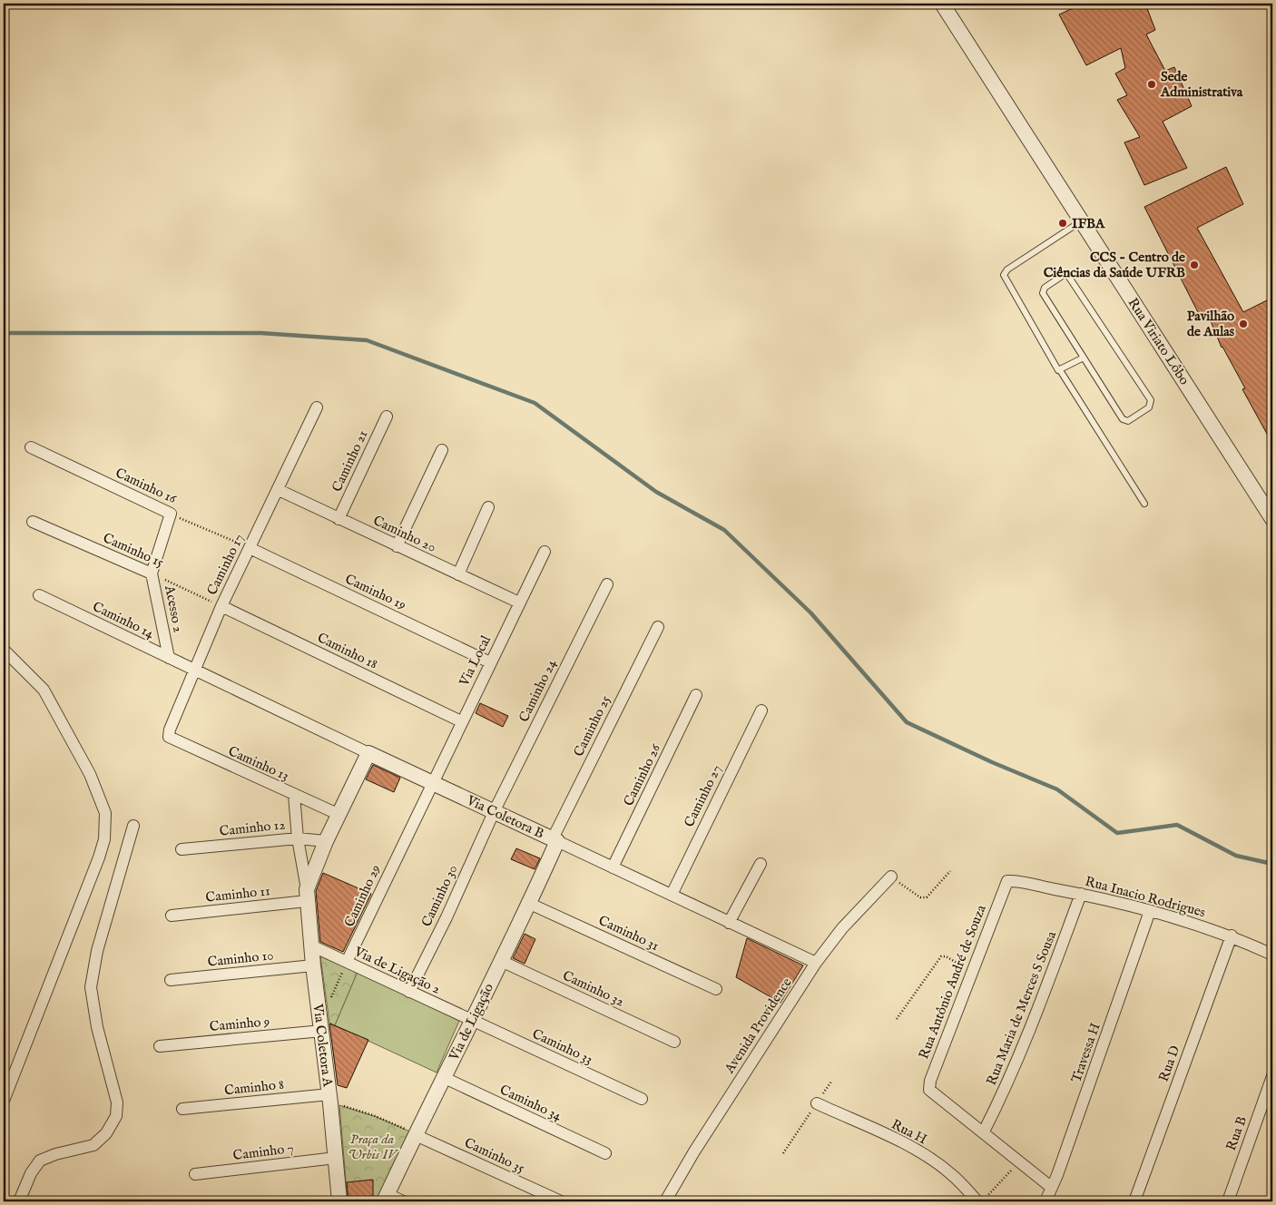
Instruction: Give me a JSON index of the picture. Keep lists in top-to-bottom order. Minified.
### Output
{"streets":{"street":["Rua Viriato Lôbo","Caminho 21","Caminho 16","Caminho 20","Caminho 15","Caminho 17","Caminho 19","Acesso 2","Caminho 14","Caminho 18","Via Local","Caminho 24","Caminho 25","Caminho 13","Caminho 26","Caminho 27","Via Coletora B","Caminho 12","Caminho 11","Caminho 29","Caminho 30","Rua Inacio Rodrigues","Caminho 31","Caminho 10","Via de Ligação 2","Rua Antônio André de Souza","Caminho 32","Rua Maria de Merces S Sousa","Via de Ligação","Caminho 9","Avenida Providence","Via Coletora A","Caminho 33","Travessa H","Rua D","Caminho 8","Caminho 34","Rua H","Rua B","Caminho 7","Caminho 35"]},"crossings":[["Caminho 21","Caminho 20"],["Caminho 16","Caminho 17"],["Caminho 16","Caminho 19"],["Caminho 16","Acesso 2"],["Caminho 20","Caminho 17"],["Caminho 20","Via Local"],["Caminho 15","Caminho 17"],["Caminho 15","Acesso 2"],["Caminho 15","Caminho 18"],["Caminho 17","Caminho 19"],["Caminho 17","Caminho 14"],["Caminho 17","Caminho 18"],["Caminho 17","Caminho 13"],["Caminho 17","Via Coletora B"],["Caminho 19","Via Local"],["Acesso 2","Caminho 14"],["Caminho 14","Via Coletora B"],["Caminho 18","Via Local"],["Via Local","Via Coletora B"],["Via Local","Caminho 29"],["Caminho 24","Via Coletora B"],["Caminho 24","Caminho 30"],["Caminho 25","Via Coletora B"],["Caminho 25","Via de Ligação"],["Caminho 13","Via Coletora A"],["Caminho 26","Via Coletora B"],["Caminho 27","Via Coletora B"],["Via Coletora B","Caminho 29"],["Via Coletora B","Caminho 30"],["Via Coletora B","Via de Ligação"],["Via Coletora B","Avenida Providence"],["Via Coletora B","Via Coletora A"],["Caminho 12","Via Coletora A"],["Caminho 11","Via Coletora A"],["Caminho 29","Via de Ligação 2"],["Caminho 30","Via de Ligação 2"],["Rua Inacio Rodrigues","Rua Antônio André de Souza"],["Rua Inacio Rodrigues","Rua Maria de Merces S Sousa"],["Rua Inacio Rodrigues","Travessa H"],["Rua Inacio Rodrigues","Rua D"],["Caminho 31","Via de Ligação"],["Caminho 10","Via Coletora A"],["Via de Ligação 2","Via de Ligação"],["Via de Ligação 2","Via Coletora A"],["Via de Ligação 2","Caminho 33"],["Rua Antônio André de Souza","Rua Maria de Merces S Sousa"],["Caminho 32","Via de Ligação"],["Via de Ligação","Caminho 33"],["Via de Ligação","Caminho 34"],["Via de Ligação","Caminho 35"],["Caminho 9","Via Coletora A"],["Via Coletora A","Caminho 8"],["Via Coletora A","Caminho 7"]],"parks":["Praça da Urbis IV"],"places":["Sede Administrativa","IFBA","CCS - Centro de Ciências da Saúde UFRB","Pavilhão de Aulas"]}
